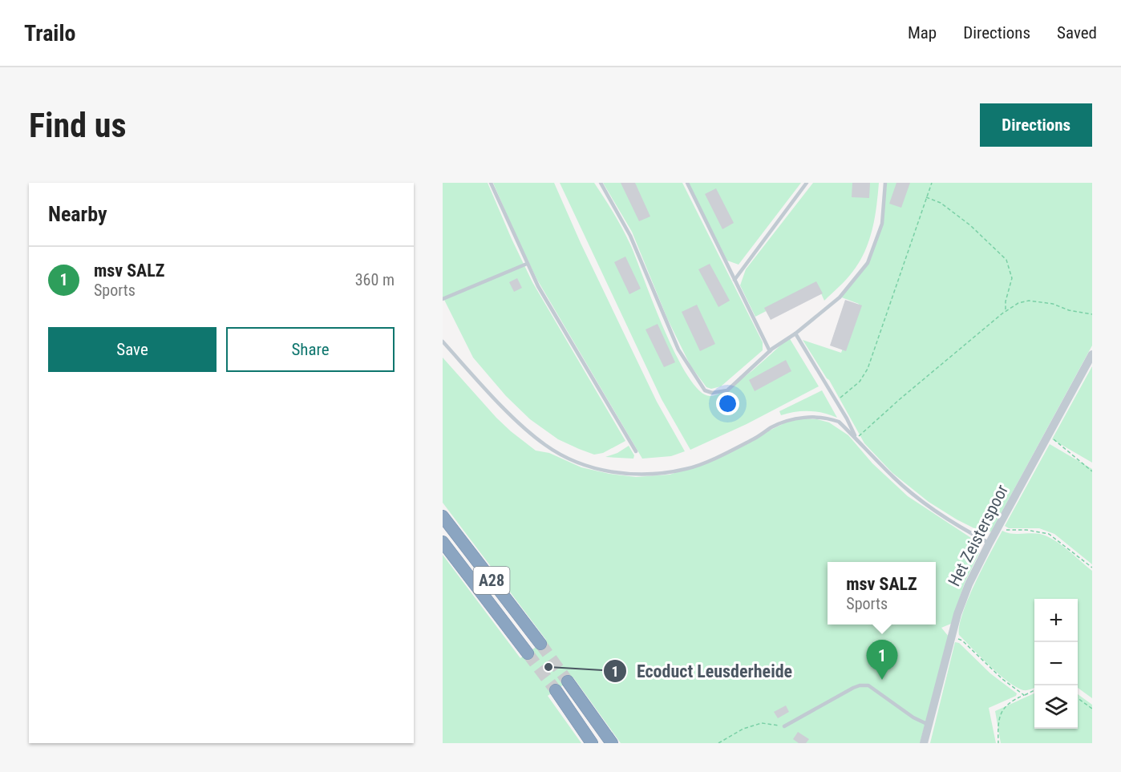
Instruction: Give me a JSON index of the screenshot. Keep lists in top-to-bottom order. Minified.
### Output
{"streets":{"highway":["A28"],"street":["Het Zeisterspoor"]},"places":["Ecoduct Leusderheide"],"page":{"header":"Trailo","nav":["Map","Directions","Saved"],"buttons":["Directions",["Save","Share"]],"title":"Find us","heading":"Nearby","list":[{"mark":"1","name":"msv SALZ","note":"Sports","value":"360 m"}],"popup":["msv SALZ","Sports"],"map_buttons":["+","−"],"pins":"1"}}
